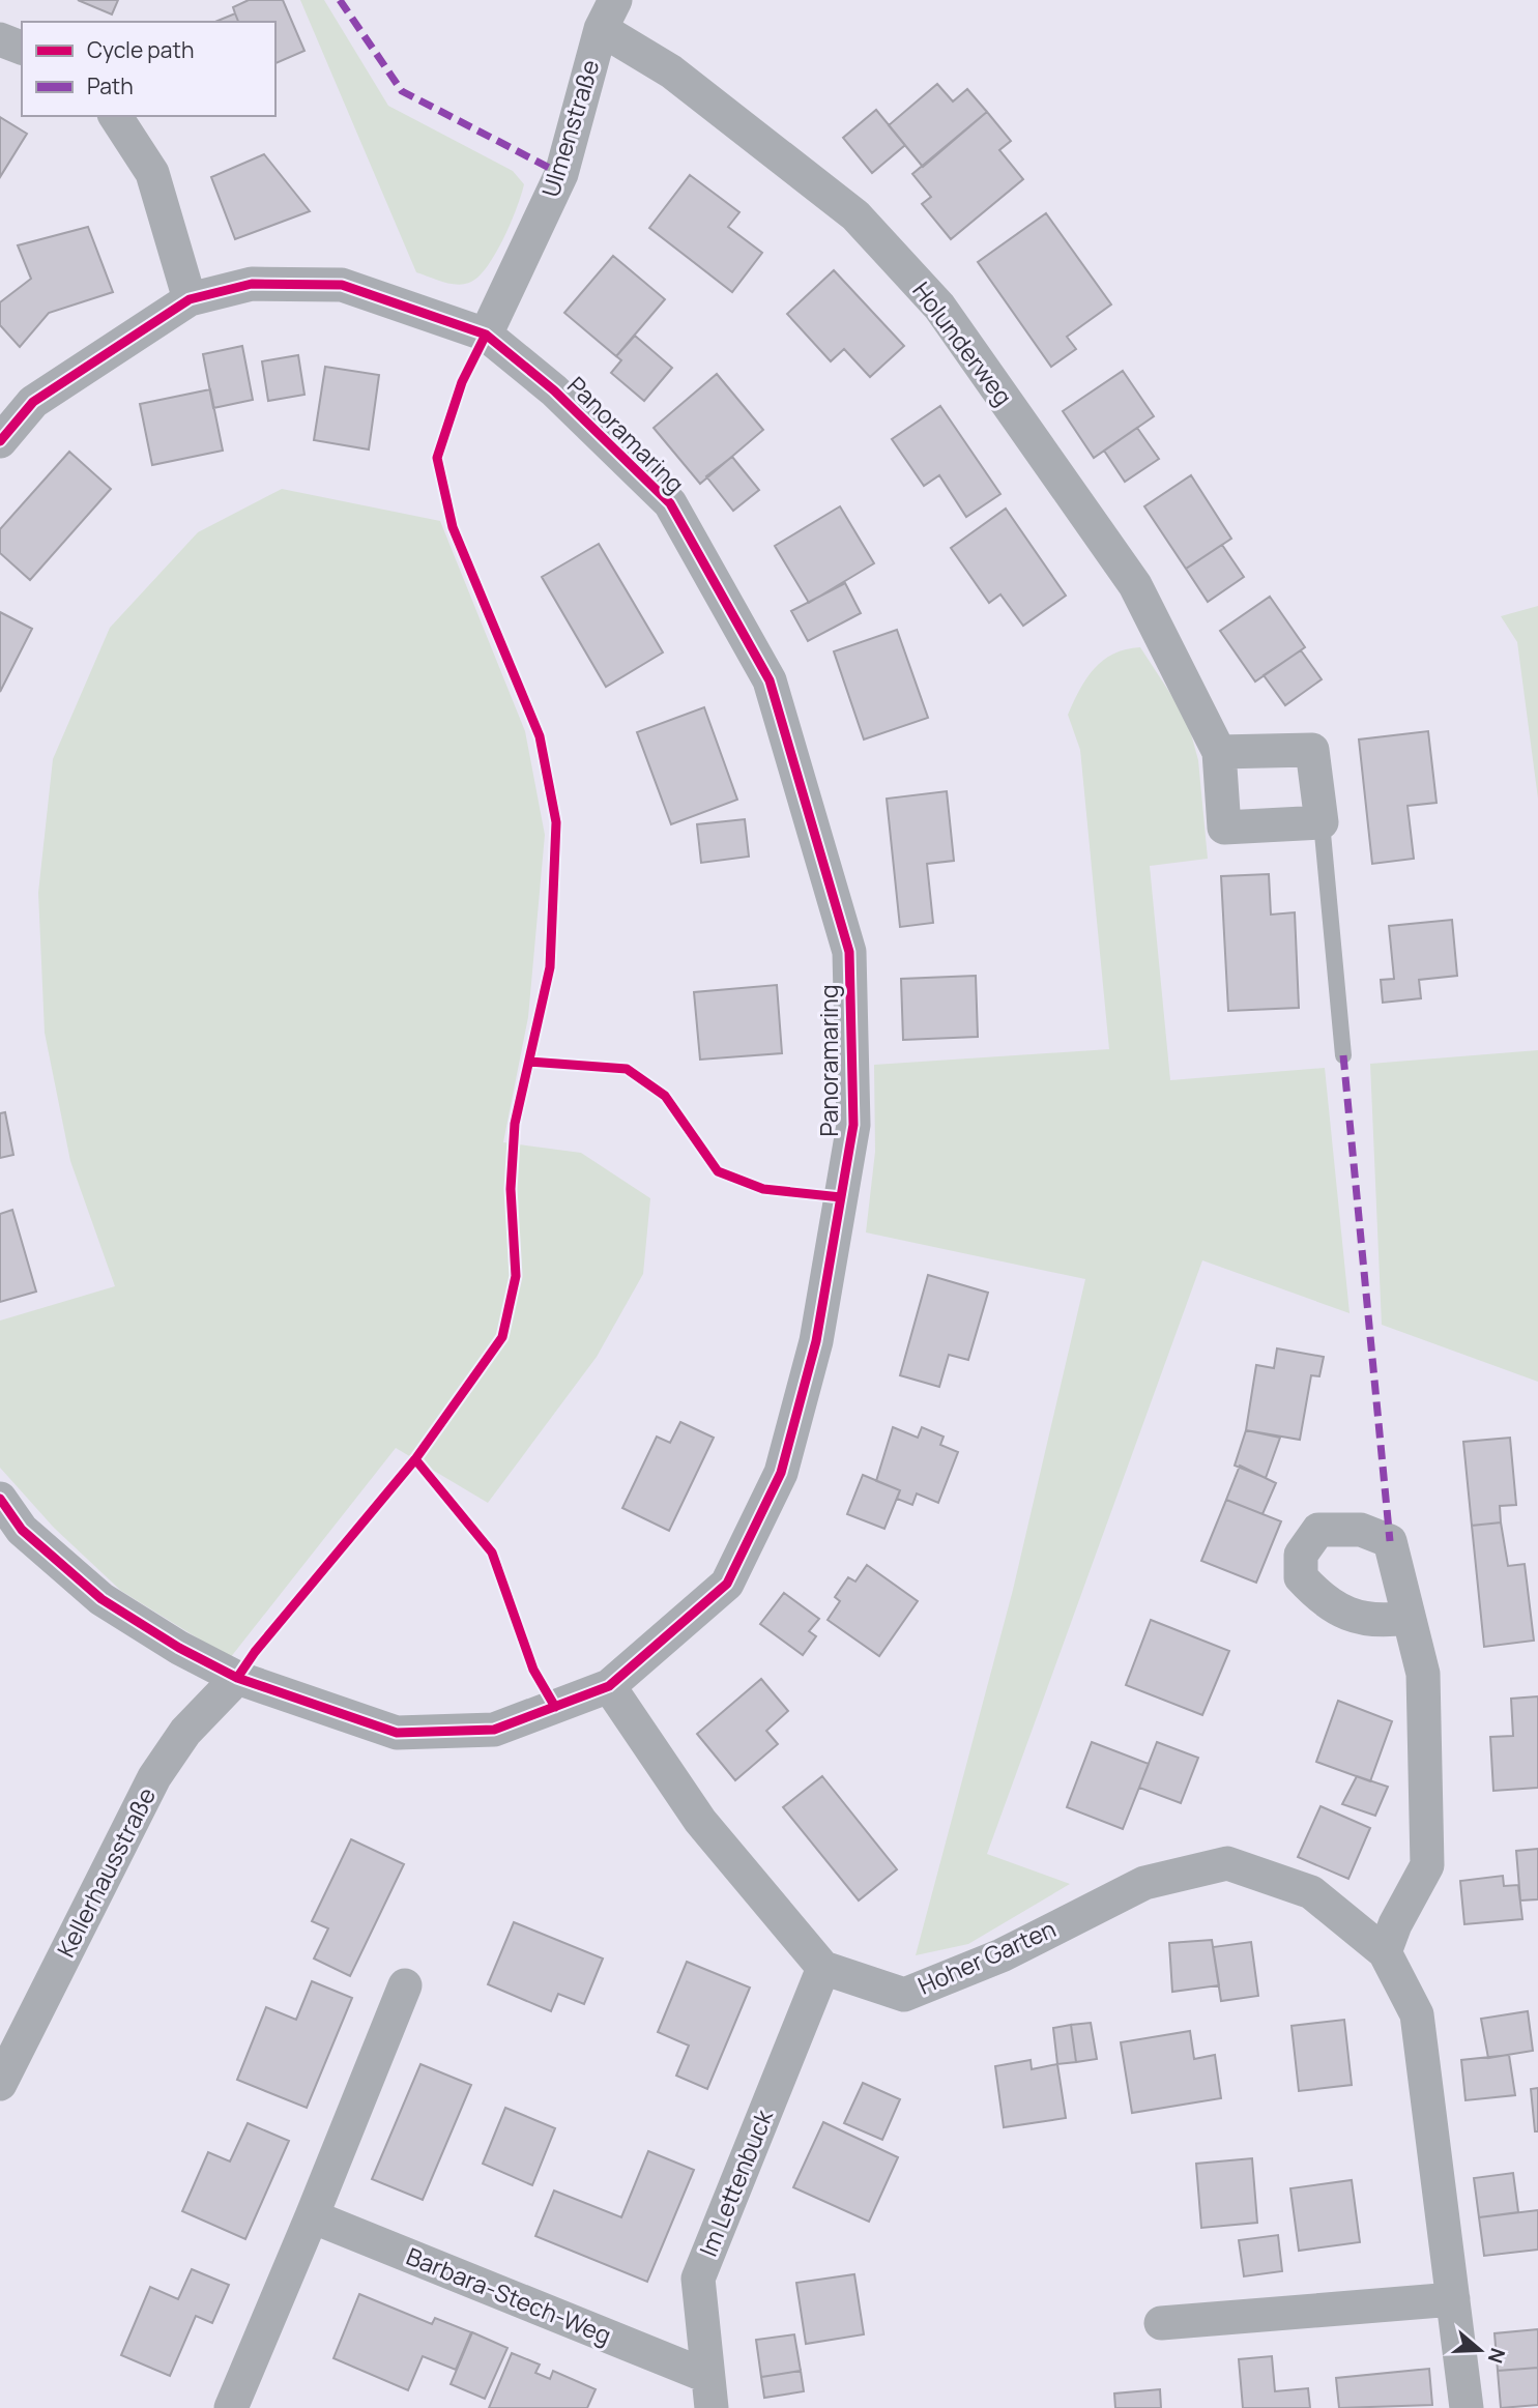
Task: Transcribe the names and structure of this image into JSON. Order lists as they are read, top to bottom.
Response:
{
  "streets": {
    "street": [
      "Ulmenstraße",
      "Holunderweg",
      "Panoramaring",
      "Kellerhausstraße",
      "Hoher Garten",
      "Im Lettenbuck",
      "Barbara-Stech-Weg"
    ]
  },
  "crossings": [
    ["Ulmenstraße", "Holunderweg"],
    ["Ulmenstraße", "Panoramaring"],
    ["Panoramaring", "Kellerhausstraße"],
    ["Hoher Garten", "Im Lettenbuck"],
    ["Im Lettenbuck", "Barbara-Stech-Weg"]
  ],
  "legend": ["Cycle path", "Path"],
  "north": "right"
}
